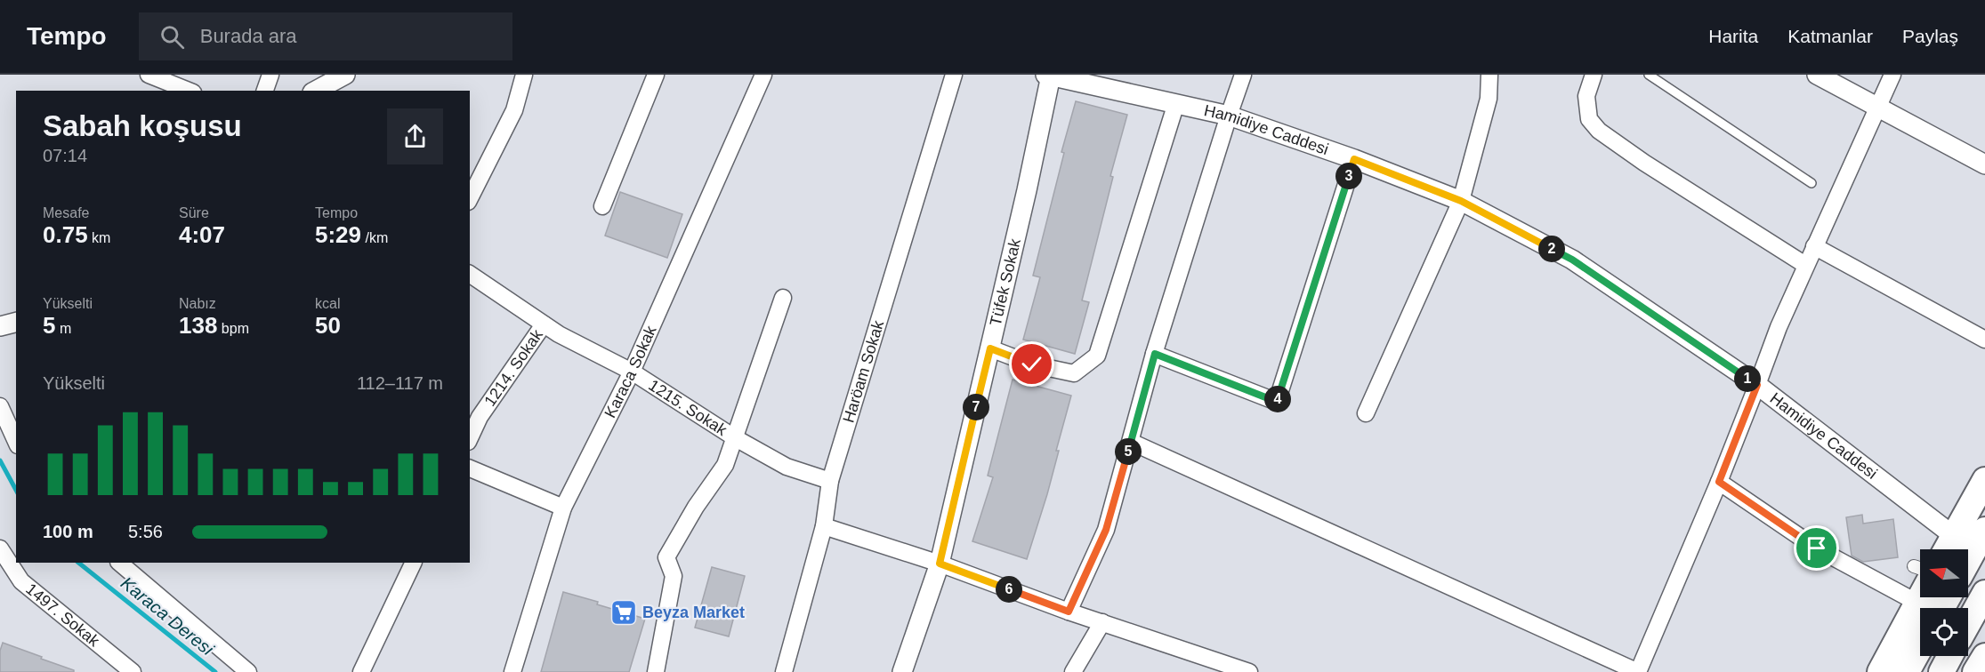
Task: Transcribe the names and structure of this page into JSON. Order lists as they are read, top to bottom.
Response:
{
  "streets": {
    "street": [
      "Hamidiye Caddesi",
      "Tüfek Sokak",
      "1214. Sokak",
      "Karaca Sokak",
      "Haröam Sokak",
      "1215. Sokak",
      "1497. Sokak"
    ]
  },
  "crossings": [
    ["Hamidiye Caddesi", "Tüfek Sokak"],
    ["1214. Sokak", "1215. Sokak"],
    ["Karaca Sokak", "1215. Sokak"],
    ["Haröam Sokak", "1215. Sokak"]
  ],
  "water": ["Karaca Deresi"],
  "places": {
    "supermarket": ["Beyza Market"]
  },
  "north": "left",
  "page": {
    "header": "Tempo",
    "search": "Burada ara",
    "nav": ["Harita", "Katmanlar", "Paylaş"],
    "heading": ["Sabah koşusu", "07:14"],
    "pins": [
      "3",
      "2",
      "1",
      "4",
      "7",
      "5",
      "6"
    ],
    "stats": [
      ["Mesafe", "0.75 km"],
      ["Süre", "4:07"],
      ["Tempo", "5:29 /km"],
      ["Yükselti", "5 m"],
      ["Nabız", "138 bpm"],
      ["kcal", "50"]
    ],
    "chart": ["Yükselti", "112–117 m"],
    "list": [
      {
        "name": "100 m",
        "note": "5:56"
      }
    ]
  }
}
